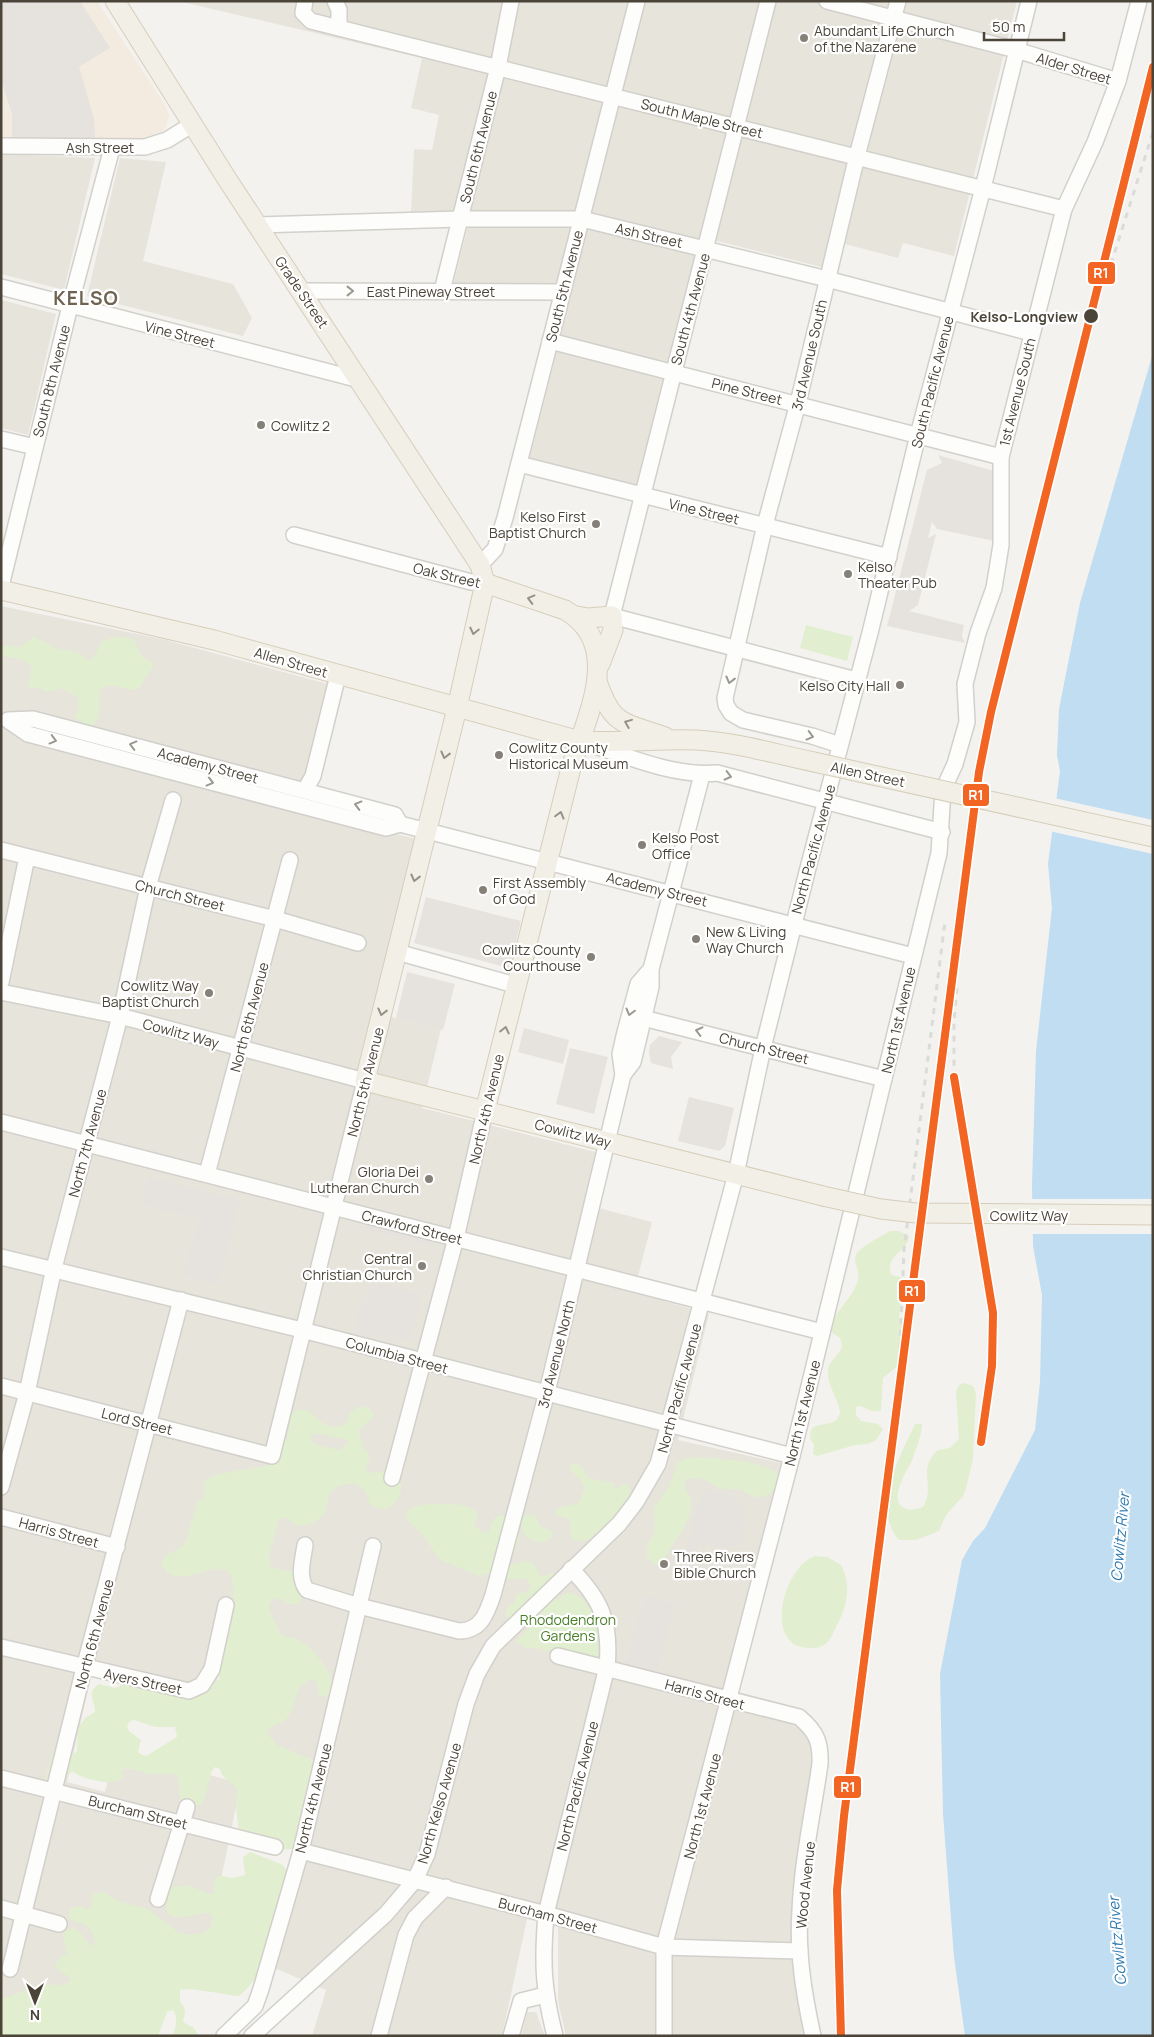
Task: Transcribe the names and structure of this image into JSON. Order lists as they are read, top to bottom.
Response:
{
  "streets": {
    "main road": [
      "South 5th Avenue",
      "Grade Street",
      "Oak Street",
      "Allen Street",
      "Cowlitz Way",
      "North 5th Avenue",
      "North 4th Avenue"
    ],
    "street": [
      "Alder Street",
      "South Maple Street",
      "Ash Street",
      "South 6th Avenue",
      "East Pineway Street",
      "South 4th Avenue",
      "Vine Street",
      "3rd Avenue South",
      "South 8th Avenue",
      "South Pacific Avenue",
      "Pine Street",
      "1st Avenue South",
      "Academy Street",
      "North Pacific Avenue",
      "Church Street",
      "North 6th Avenue",
      "North 1st Avenue",
      "North 7th Avenue",
      "Crawford Street",
      "3rd Avenue North",
      "Columbia Street",
      "Lord Street",
      "Harris Street",
      "Ayers Street",
      "North Kelso Avenue",
      "Burcham Street",
      "Wood Avenue"
    ]
  },
  "crossings": [
    ["Alder Street", "3rd Avenue South"],
    ["Alder Street", "South Pacific Avenue"],
    ["Alder Street", "1st Avenue South"],
    ["South Maple Street", "South 6th Avenue"],
    ["South Maple Street", "South 5th Avenue"],
    ["South Maple Street", "South 4th Avenue"],
    ["South Maple Street", "3rd Avenue South"],
    ["South Maple Street", "South Pacific Avenue"],
    ["South Maple Street", "1st Avenue South"],
    ["Ash Street", "South 6th Avenue"],
    ["Ash Street", "South 5th Avenue"],
    ["Ash Street", "Grade Street"],
    ["Ash Street", "South 4th Avenue"],
    ["Ash Street", "3rd Avenue South"],
    ["Ash Street", "South 8th Avenue"],
    ["Ash Street", "South Pacific Avenue"],
    ["Ash Street", "1st Avenue South"],
    ["South 6th Avenue", "East Pineway Street"],
    ["South 5th Avenue", "East Pineway Street"],
    ["South 5th Avenue", "Grade Street"],
    ["South 5th Avenue", "Vine Street"],
    ["South 5th Avenue", "Pine Street"],
    ["South 5th Avenue", "Oak Street"],
    ["South 5th Avenue", "Allen Street"],
    ["South 5th Avenue", "North 5th Avenue"],
    ["East Pineway Street", "Grade Street"],
    ["Grade Street", "Vine Street"],
    ["Grade Street", "Oak Street"],
    ["South 4th Avenue", "Vine Street"],
    ["South 4th Avenue", "Pine Street"],
    ["Vine Street", "3rd Avenue South"],
    ["Vine Street", "South 8th Avenue"],
    ["Vine Street", "South Pacific Avenue"],
    ["3rd Avenue South", "South Pacific Avenue"],
    ["3rd Avenue South", "Pine Street"],
    ["South Pacific Avenue", "Pine Street"],
    ["South Pacific Avenue", "North Pacific Avenue"],
    ["Pine Street", "1st Avenue South"],
    ["1st Avenue South", "North 1st Avenue"],
    ["Allen Street", "North Pacific Avenue"],
    ["Allen Street", "North 1st Avenue"],
    ["Allen Street", "North 5th Avenue"],
    ["Allen Street", "North 4th Avenue"],
    ["Allen Street", "3rd Avenue North"],
    ["Academy Street", "North Pacific Avenue"],
    ["Academy Street", "North 1st Avenue"],
    ["Academy Street", "North 5th Avenue"],
    ["Academy Street", "North 4th Avenue"],
    ["Academy Street", "3rd Avenue North"],
    ["North Pacific Avenue", "Church Street"],
    ["North Pacific Avenue", "Cowlitz Way"],
    ["North Pacific Avenue", "Crawford Street"],
    ["North Pacific Avenue", "Columbia Street"],
    ["North Pacific Avenue", "Harris Street"],
    ["North Pacific Avenue", "North Kelso Avenue"],
    ["North Pacific Avenue", "Burcham Street"],
    ["Church Street", "North 6th Avenue"],
    ["Church Street", "North 1st Avenue"],
    ["Church Street", "North 7th Avenue"],
    ["Church Street", "3rd Avenue North"],
    ["North 6th Avenue", "Cowlitz Way"],
    ["North 6th Avenue", "Crawford Street"],
    ["North 6th Avenue", "Columbia Street"],
    ["North 6th Avenue", "Lord Street"],
    ["North 6th Avenue", "Harris Street"],
    ["North 6th Avenue", "Ayers Street"],
    ["North 6th Avenue", "Burcham Street"],
    ["North 1st Avenue", "Crawford Street"],
    ["North 1st Avenue", "Columbia Street"],
    ["North 1st Avenue", "Harris Street"],
    ["North 1st Avenue", "Burcham Street"],
    ["Cowlitz Way", "North 5th Avenue"],
    ["Cowlitz Way", "North 4th Avenue"],
    ["Cowlitz Way", "North 7th Avenue"],
    ["Cowlitz Way", "3rd Avenue North"],
    ["North 5th Avenue", "Crawford Street"],
    ["North 5th Avenue", "Columbia Street"],
    ["North 5th Avenue", "Lord Street"],
    ["North 4th Avenue", "Crawford Street"],
    ["North 4th Avenue", "3rd Avenue North"],
    ["North 4th Avenue", "Columbia Street"],
    ["North 4th Avenue", "Burcham Street"],
    ["North 7th Avenue", "Crawford Street"],
    ["North 7th Avenue", "Columbia Street"],
    ["North 7th Avenue", "Lord Street"],
    ["Crawford Street", "3rd Avenue North"],
    ["3rd Avenue North", "Columbia Street"],
    ["Harris Street", "Wood Avenue"],
    ["North Kelso Avenue", "Burcham Street"],
    ["Burcham Street", "Wood Avenue"]
  ],
  "one_way": ["East Pineway Street", "North 5th Avenue"],
  "districts": ["KELSO"],
  "water": ["Cowlitz River"],
  "parks": ["Rhododendron Gardens"],
  "places": [
    "Abundant Life Church of the Nazarene",
    "Kelso-Longview",
    "Cowlitz 2",
    "Kelso First Baptist Church",
    "Kelso Theater Pub",
    "Kelso City Hall",
    "Cowlitz County Historical Museum",
    "Kelso Post Office",
    "First Assembly of God",
    "New & Living Way Church",
    "Cowlitz County Courthouse",
    "Cowlitz Way Baptist Church",
    "Gloria Dei Lutheran Church",
    "Central Christian Church",
    "Three Rivers Bible Church"
  ],
  "lines": ["transit line R1"],
  "scale_bar": "50 m",
  "north": "bottom"
}
